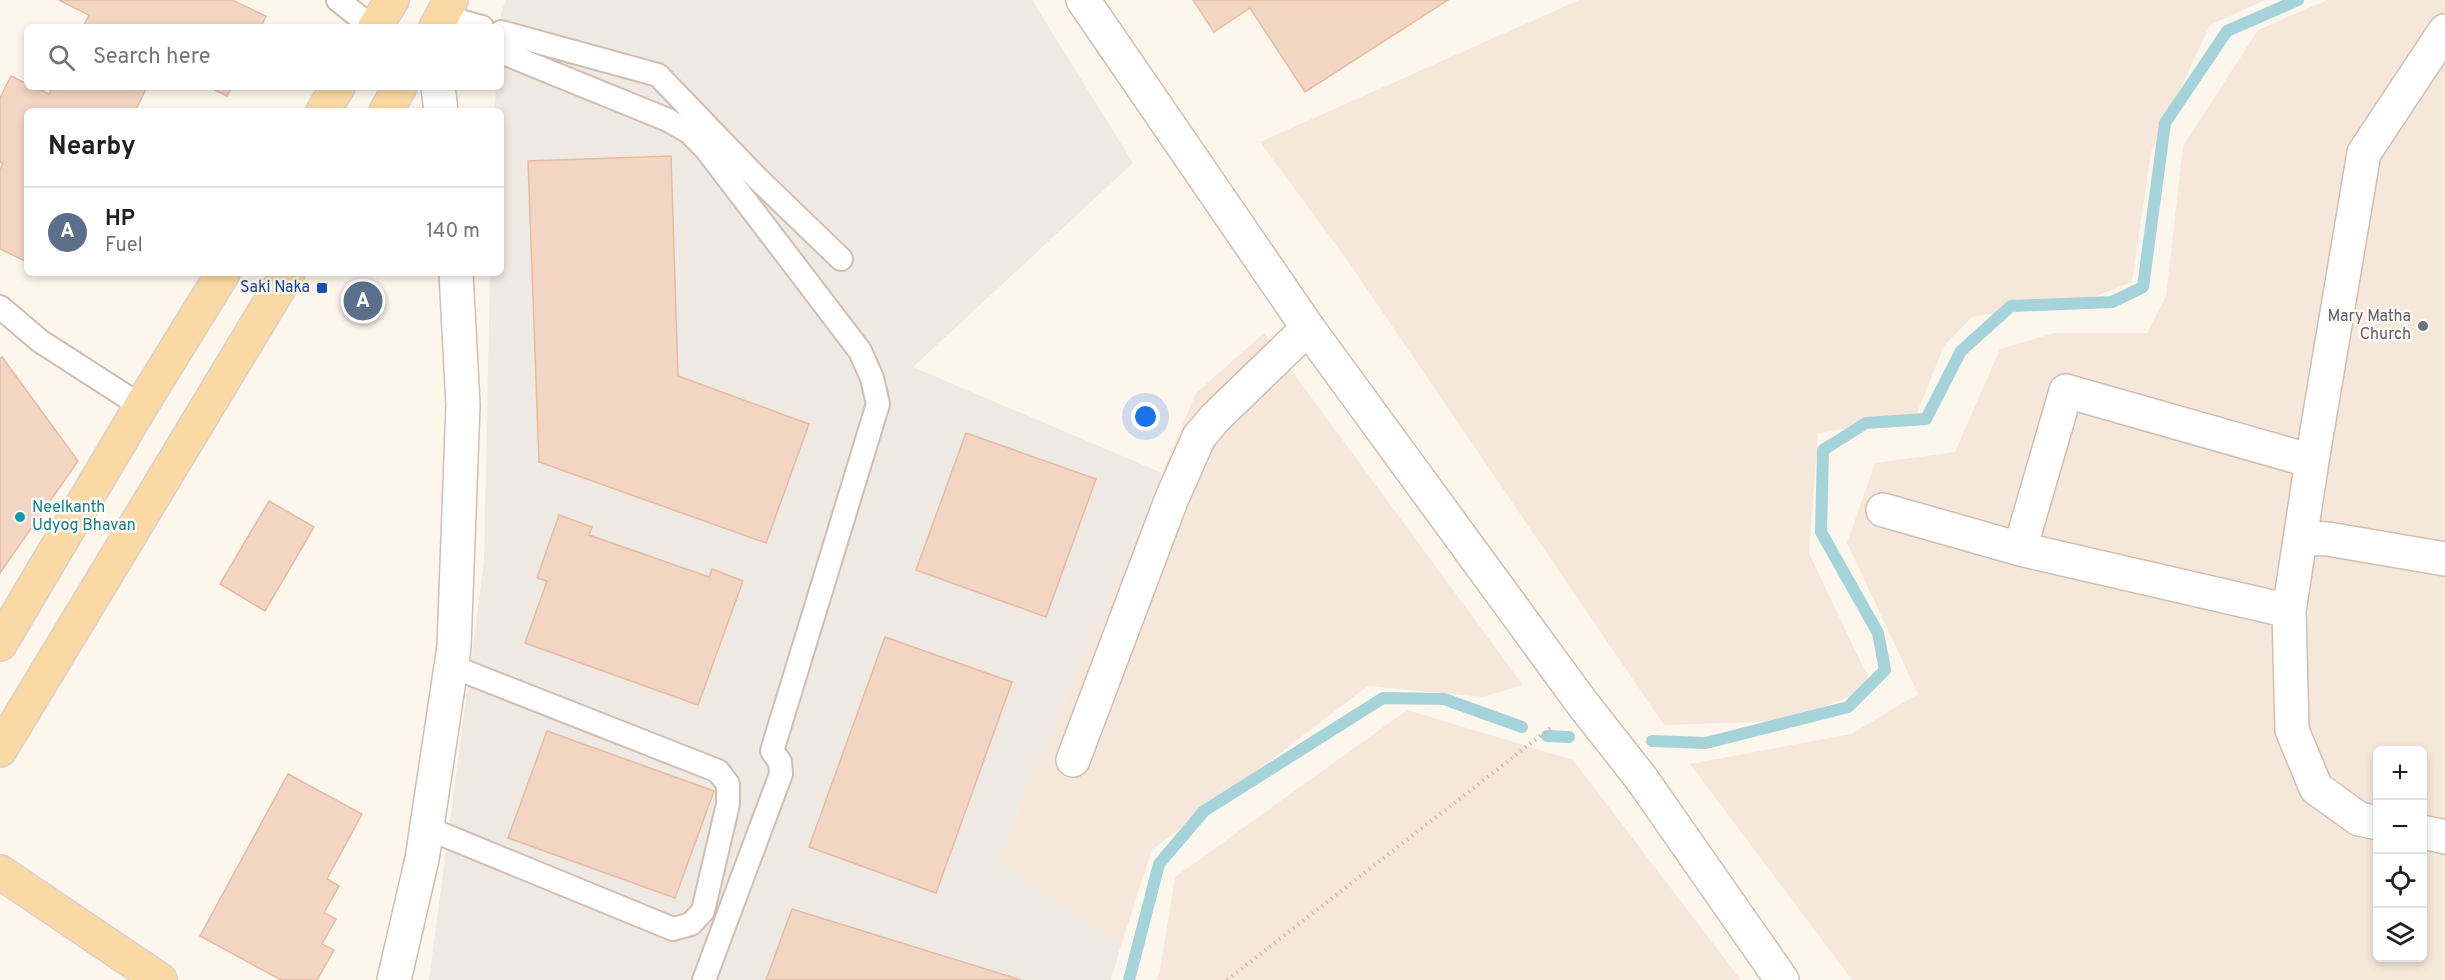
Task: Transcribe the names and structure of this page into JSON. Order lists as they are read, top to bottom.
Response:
{
  "places": {
    "transit": ["Saki Naka"],
    "other": ["Mary Matha Church", "Neelkanth Udyog Bhavan"]
  },
  "page": {
    "search": "Search here",
    "heading": "Nearby",
    "list": [
      {
        "mark": "A",
        "name": "HP",
        "note": "Fuel",
        "value": "140 m"
      }
    ],
    "pins": "A",
    "map_buttons": ["+", "−"]
  }
}
